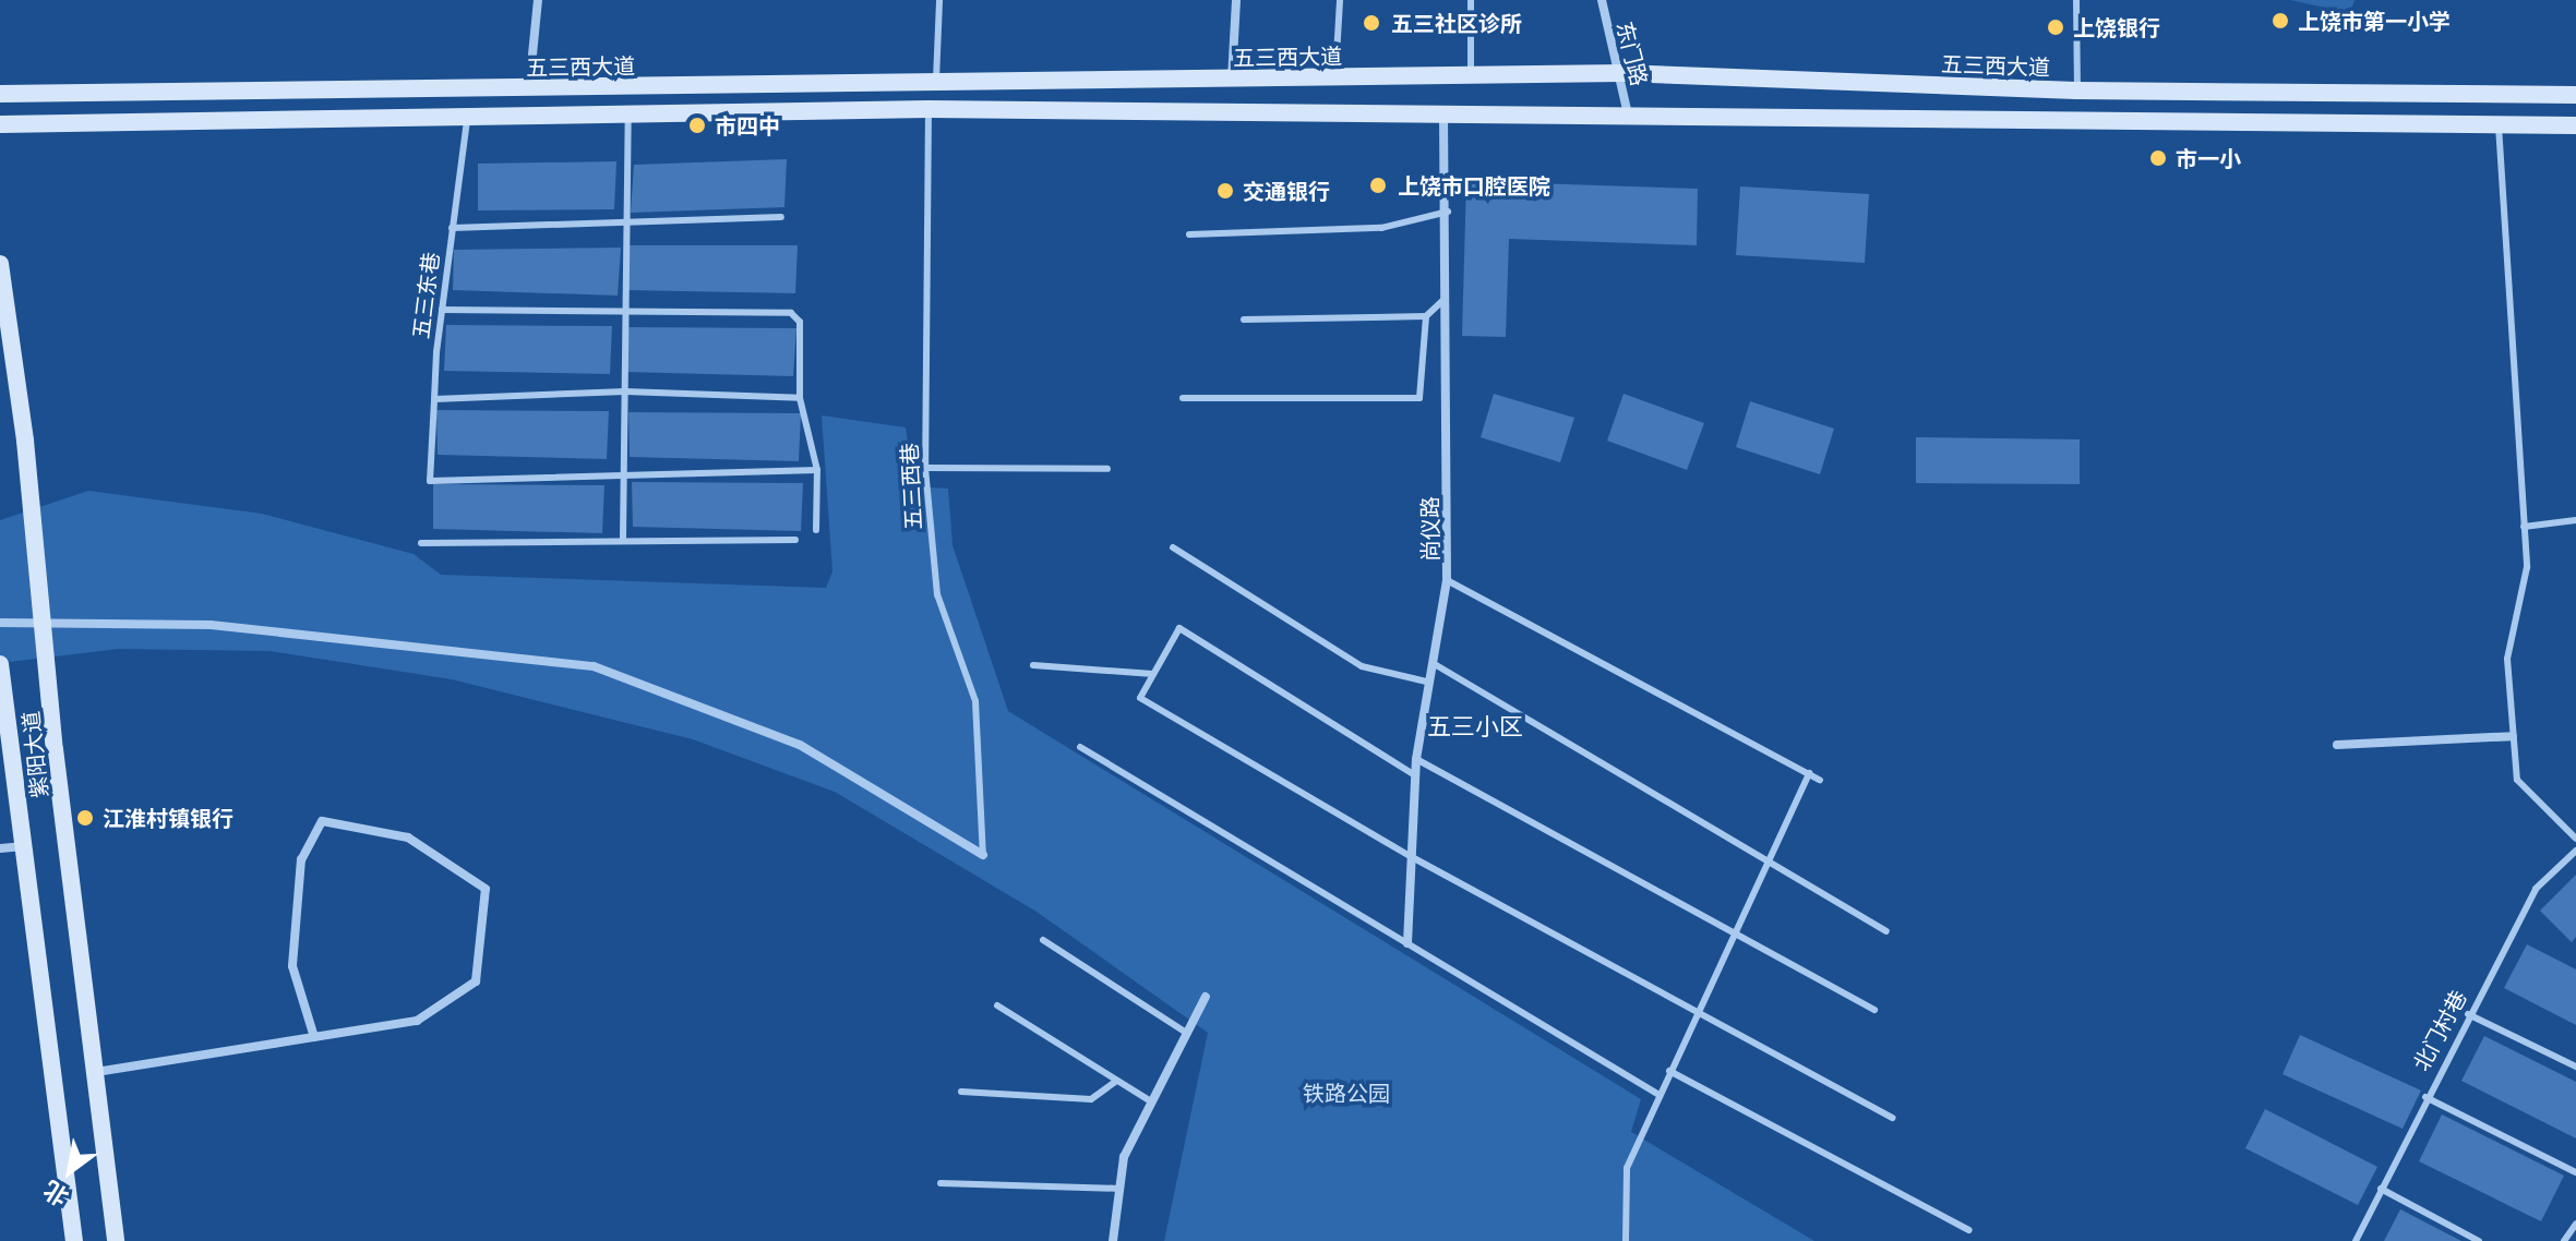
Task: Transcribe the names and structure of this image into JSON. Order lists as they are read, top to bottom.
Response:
{
  "streets": {
    "main road": ["五三西大道", "紫阳大道"],
    "street": ["东门路", "尚仪路"],
    "lane": ["五三东巷", "五三西巷", "北门村巷"]
  },
  "crossings": [
    ["东门路", "五三西大道"]
  ],
  "districts": ["五三小区"],
  "parks": ["铁路公园"],
  "places": [
    "上饶市第一小学",
    "五三社区诊所",
    "上饶银行",
    "市四中",
    "市一小",
    "上饶市口腔医院",
    "交通银行",
    "江淮村镇银行"
  ],
  "north": "bottom left"
}
